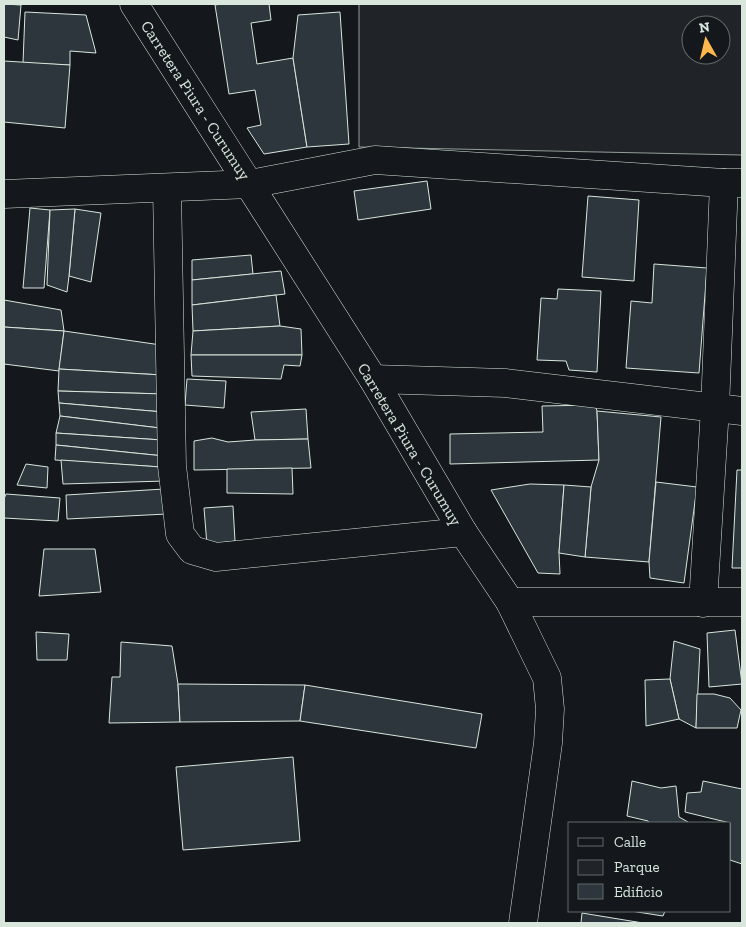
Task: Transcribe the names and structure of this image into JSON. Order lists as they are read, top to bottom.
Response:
{
  "streets": {
    "street": ["Carretera Piura - Curumuy"]
  },
  "legend": ["Calle", "Parque", "Edificio"],
  "north": "top"
}
